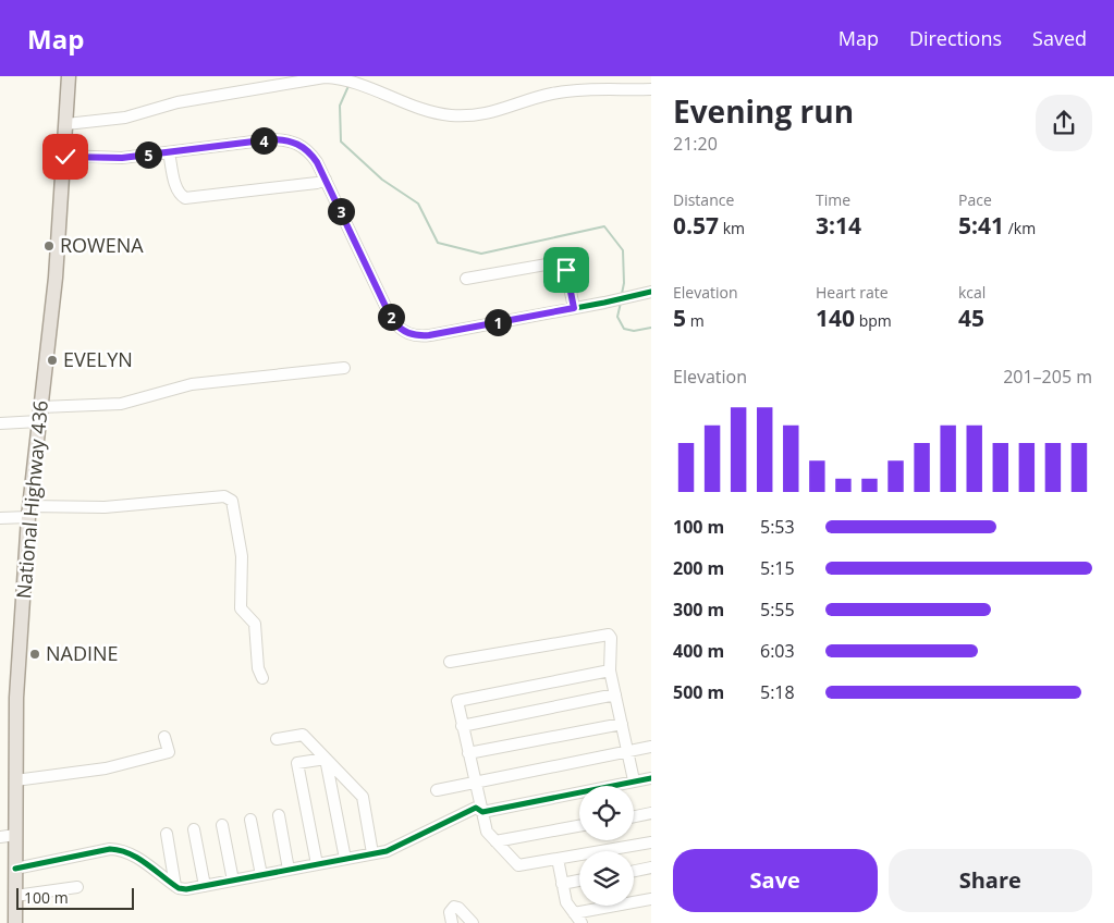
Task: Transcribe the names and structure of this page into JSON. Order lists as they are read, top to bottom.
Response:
{
  "streets": {
    "main road": ["National Highway 436"]
  },
  "places": ["ROWENA", "EVELYN", "NADINE"],
  "scale_bar": "100 m",
  "page": {
    "header": "Map",
    "nav": ["Map", "Directions", "Saved"],
    "heading": ["Evening run", "21:20"],
    "pins": [
      "4",
      "5",
      "3",
      "2",
      "1"
    ],
    "stats": [
      ["Distance", "0.57 km"],
      ["Time", "3:14"],
      ["Pace", "5:41 /km"],
      ["Elevation", "5 m"],
      ["Heart rate", "140 bpm"],
      ["kcal", "45"]
    ],
    "chart": ["Elevation", "201–205 m"],
    "list": [
      {
        "name": "100 m",
        "note": "5:53"
      },
      {
        "name": "200 m",
        "note": "5:15"
      },
      {
        "name": "300 m",
        "note": "5:55"
      },
      {
        "name": "400 m",
        "note": "6:03"
      },
      {
        "name": "500 m",
        "note": "5:18"
      }
    ],
    "buttons": ["Save", "Share"],
    "scale": "100 m"
  }
}
